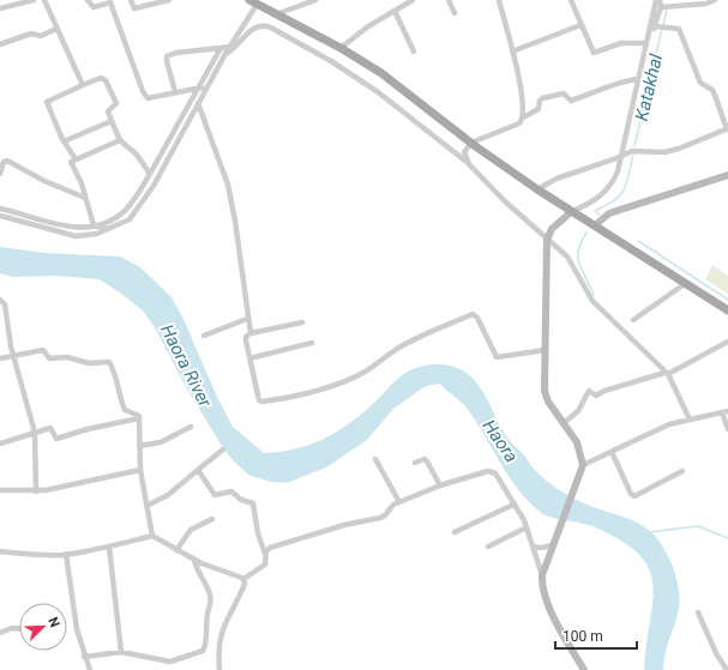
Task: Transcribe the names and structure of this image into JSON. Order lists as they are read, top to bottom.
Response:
{
  "water": ["Katakhal", "Haora River", "Haora"],
  "scale_bar": "100 m",
  "north": "top right"
}
